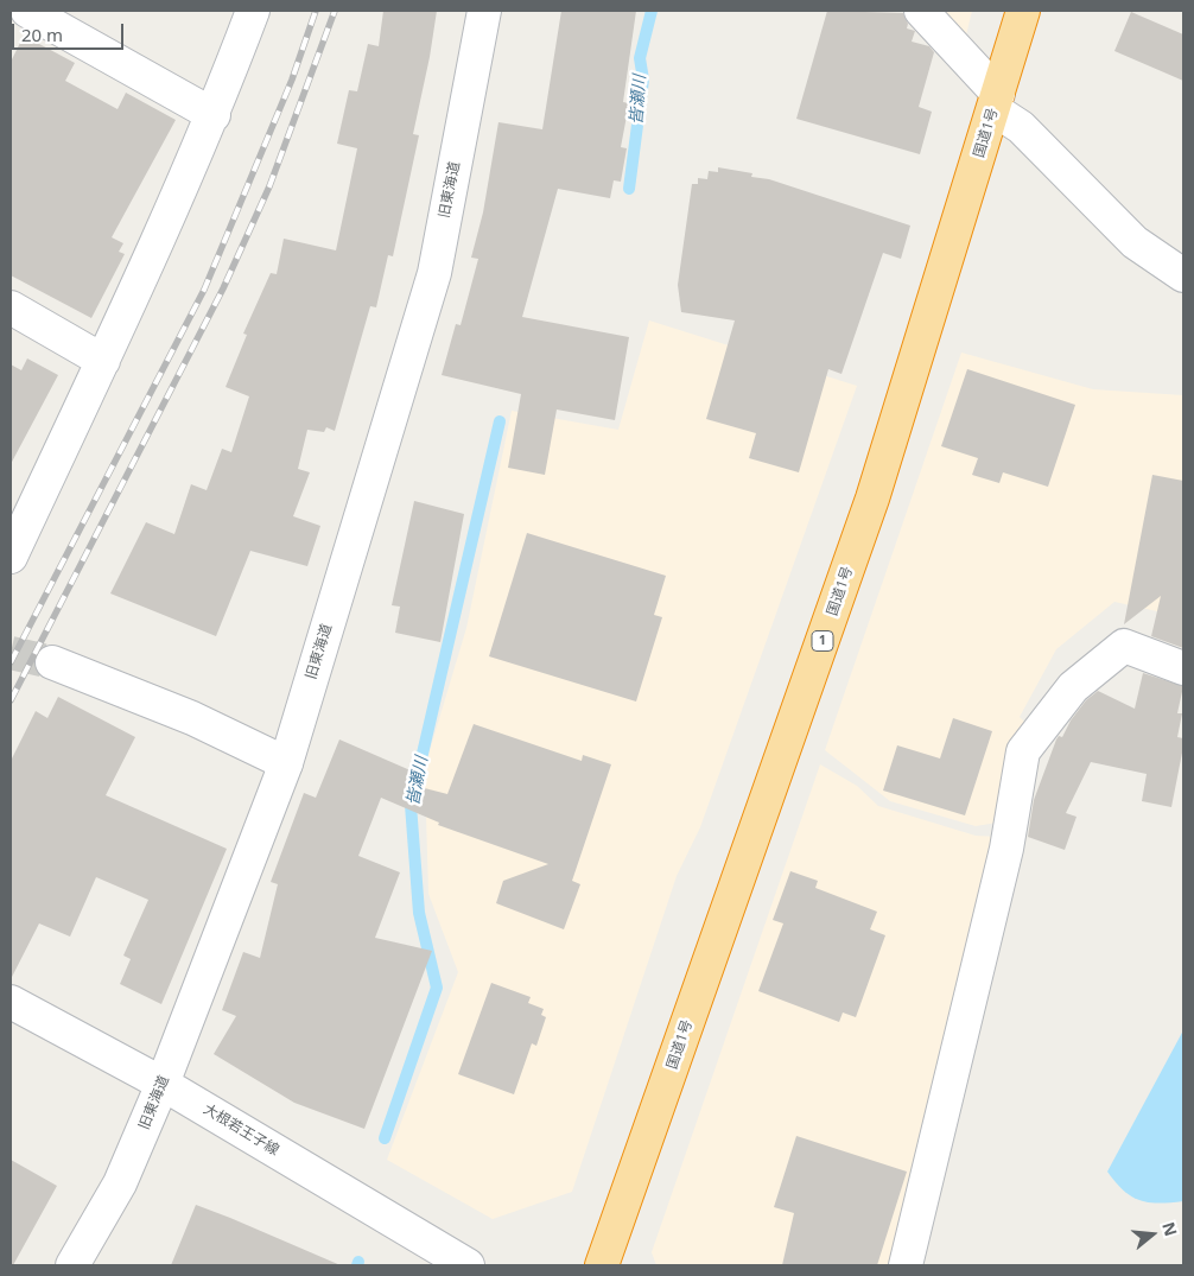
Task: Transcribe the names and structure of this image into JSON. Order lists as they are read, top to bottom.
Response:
{
  "streets": {
    "highway": ["国道1号", "1"],
    "street": ["旧東海道", "大根若王子線"]
  },
  "crossings": [
    ["旧東海道", "大根若王子線"]
  ],
  "water": ["皆瀬川"],
  "scale_bar": "20 m",
  "north": "right"
}
